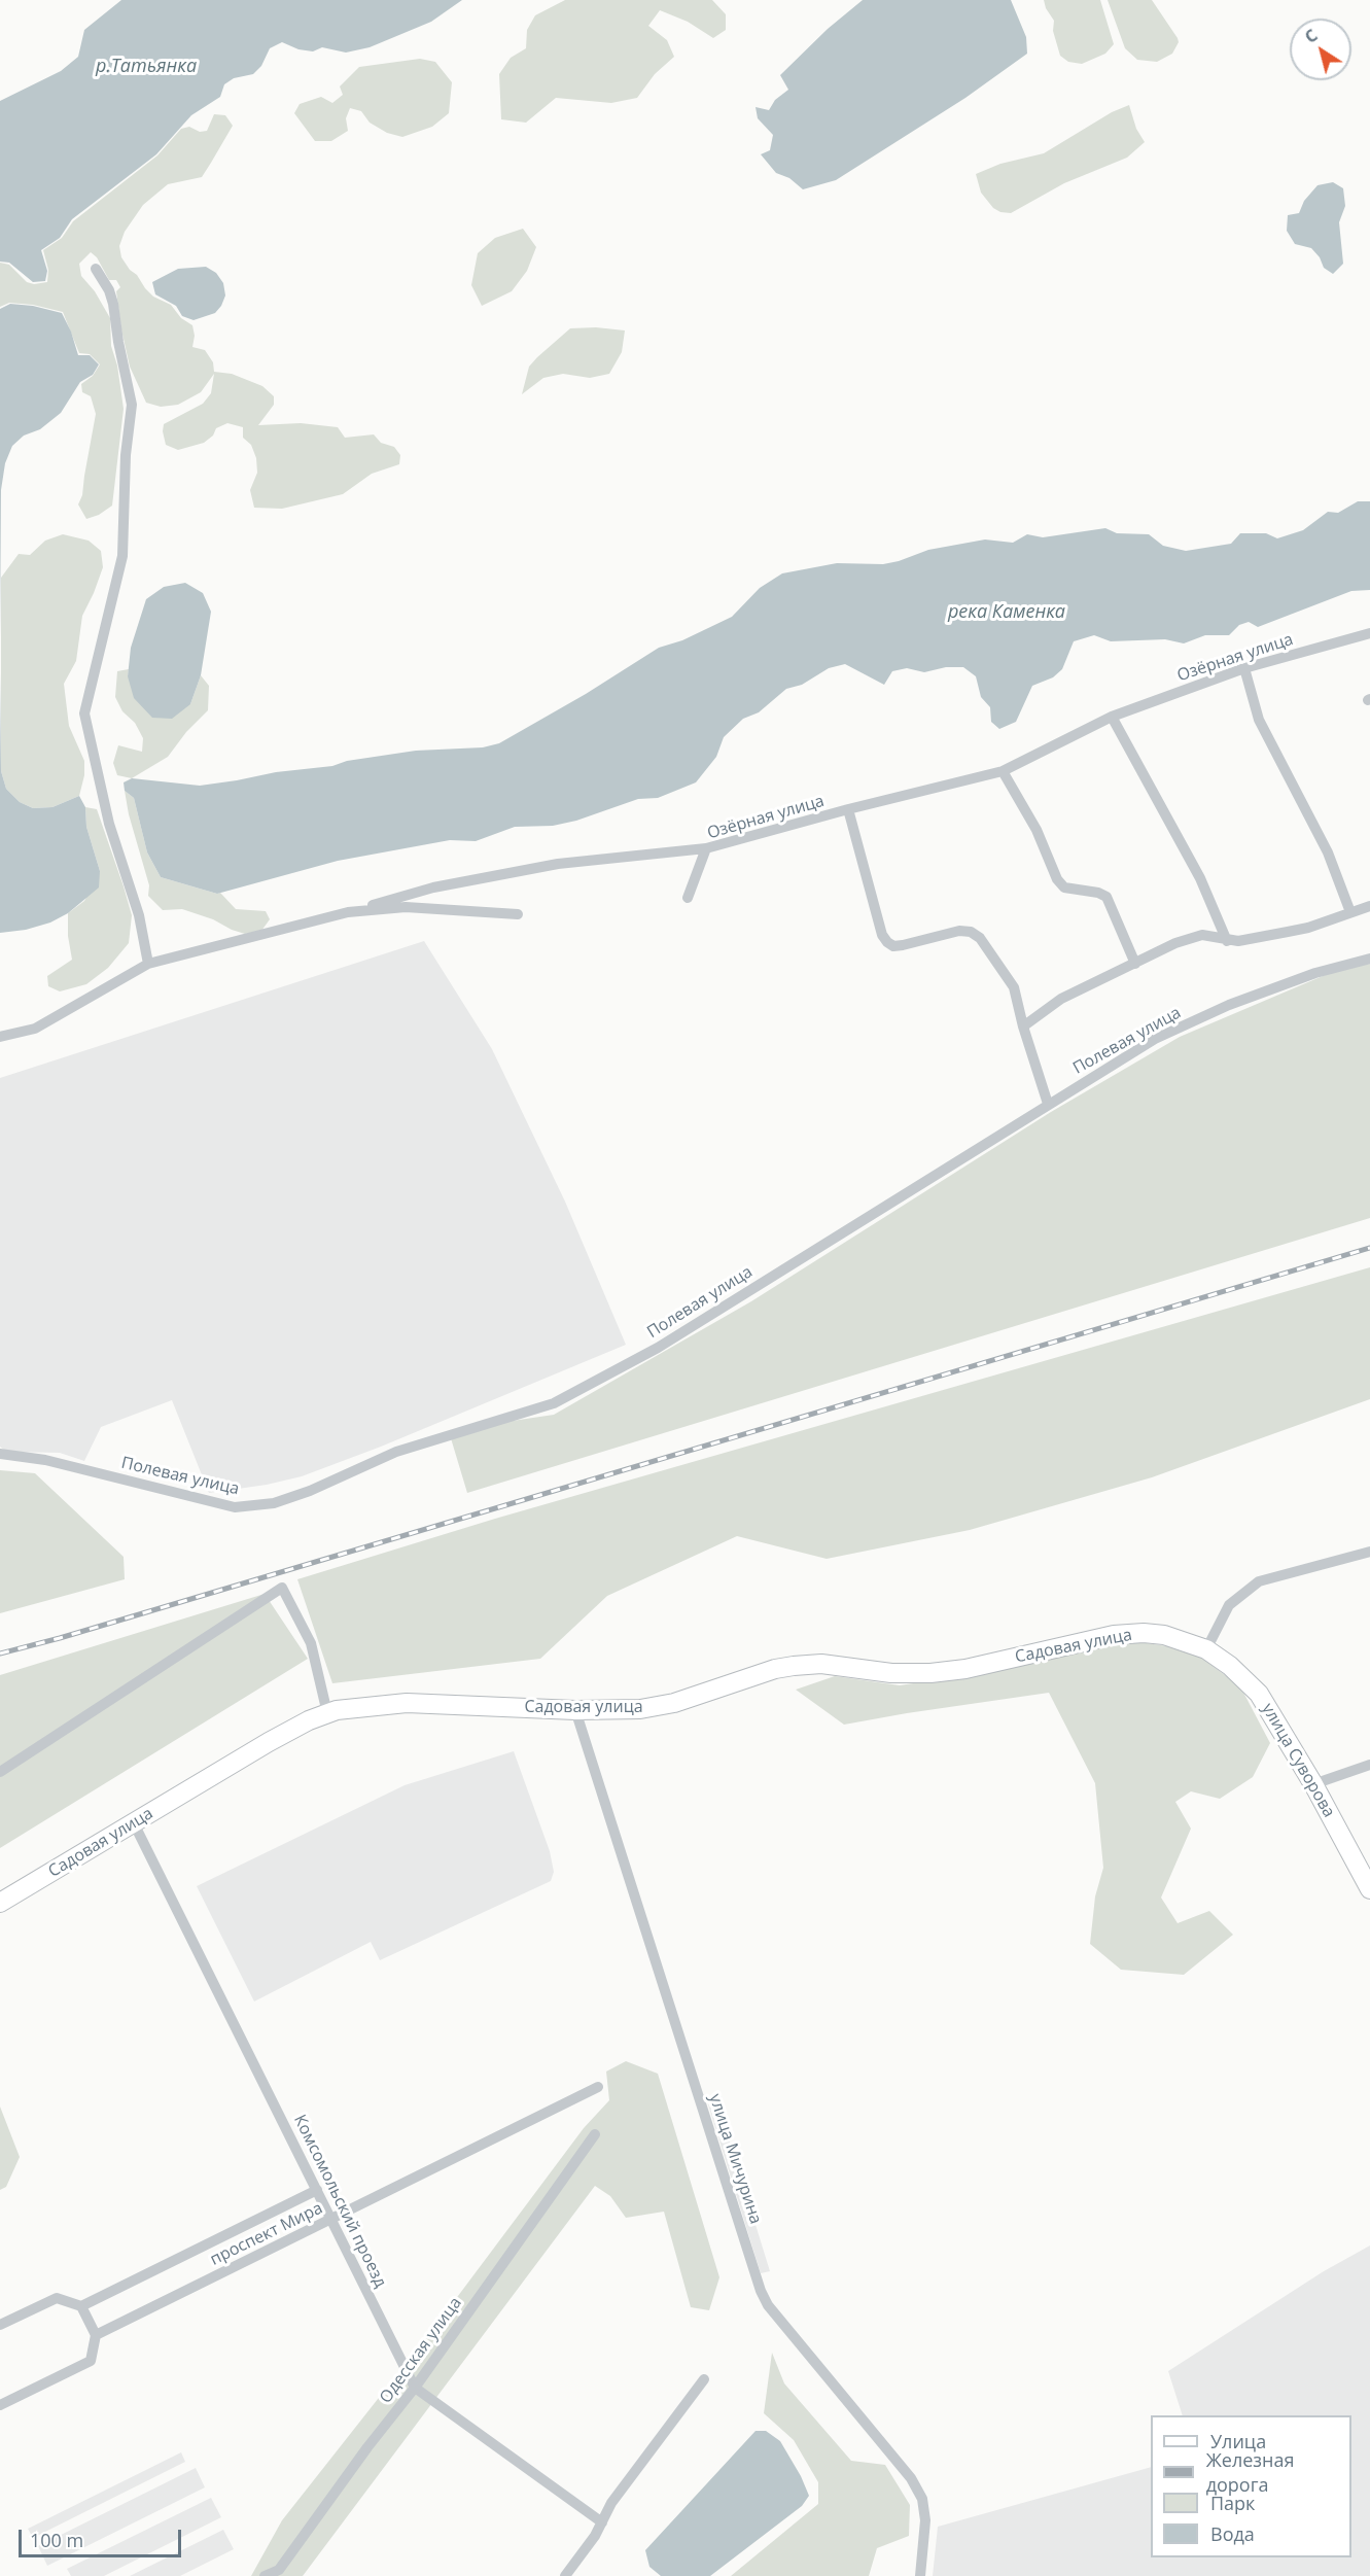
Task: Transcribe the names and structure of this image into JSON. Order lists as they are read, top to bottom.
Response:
{
  "streets": {
    "main road": ["Садовая улица", "улица Суворова"],
    "street": [
      "Озёрная улица",
      "Полевая улица",
      "улица Мичурина",
      "Комсомольский проезд",
      "проспект Мира",
      "Одесская улица"
    ]
  },
  "crossings": [
    ["Садовая улица", "улица Суворова"],
    ["Садовая улица", "улица Мичурина"],
    ["Садовая улица", "Комсомольский проезд"],
    ["Комсомольский проезд", "проспект Мира"],
    ["Комсомольский проезд", "Одесская улица"]
  ],
  "water": ["р.Татьянка", "река Каменка"],
  "legend": [
    "Улица",
    "Железная дорога",
    "Парк",
    "Вода"
  ],
  "scale_bar": "100 m",
  "north": "top left"
}
